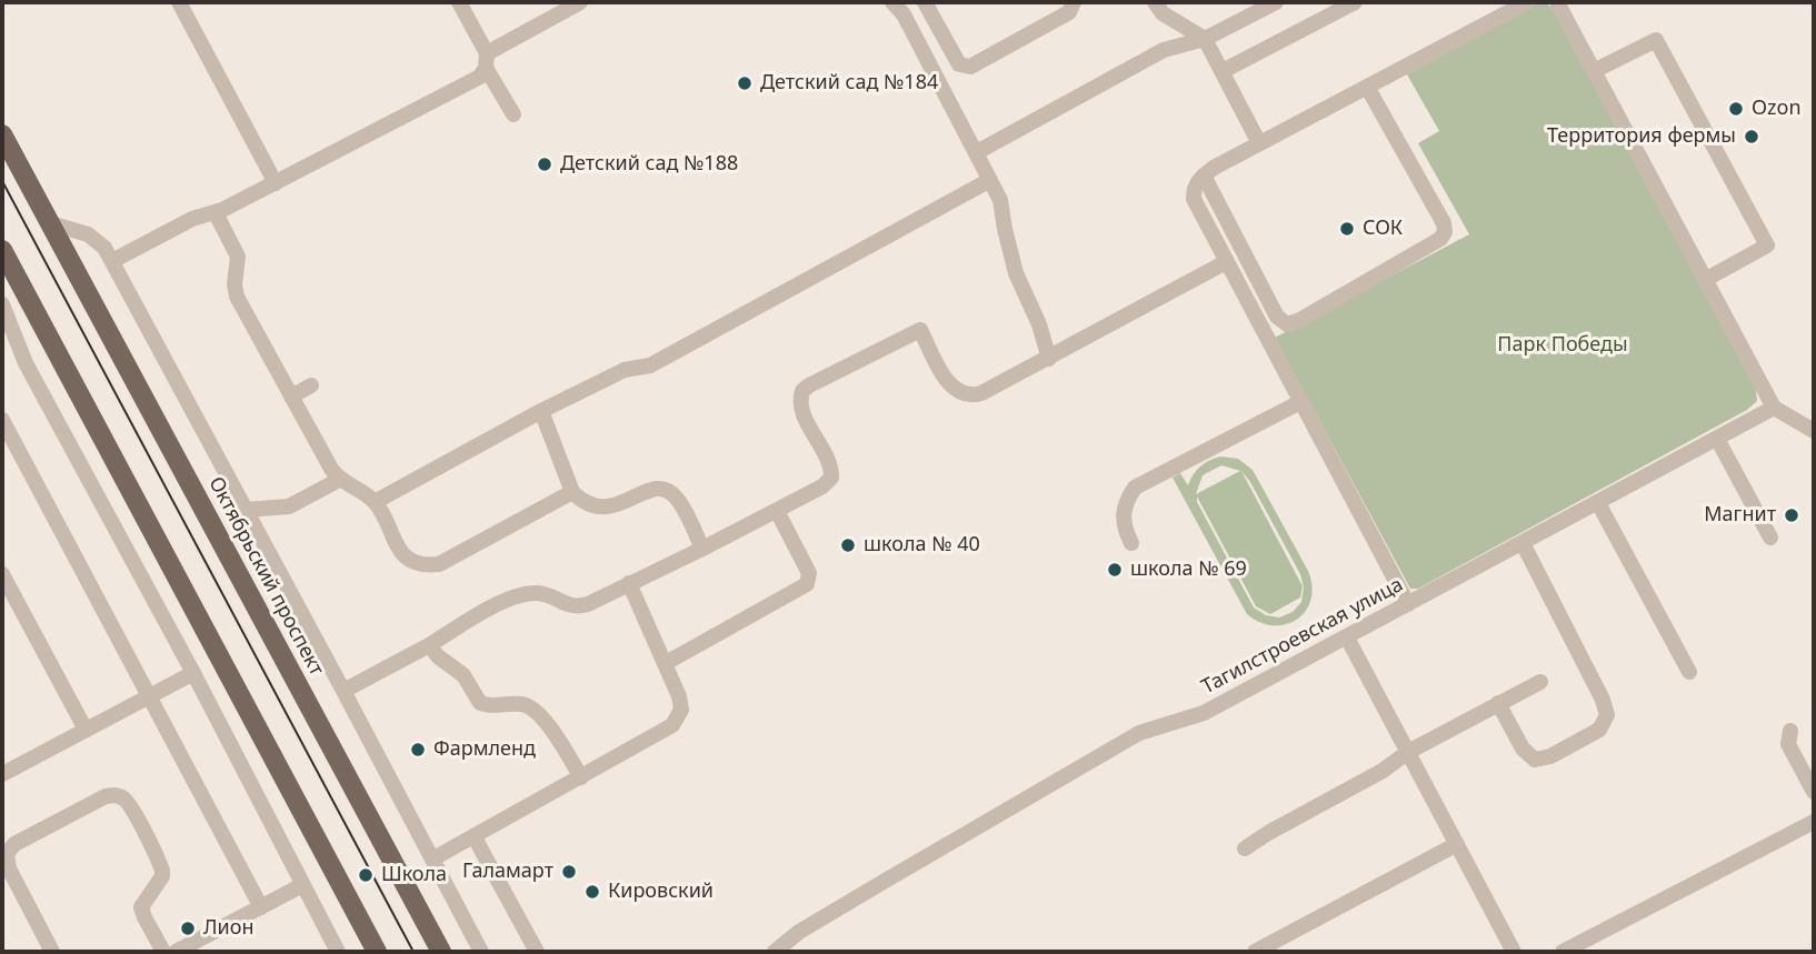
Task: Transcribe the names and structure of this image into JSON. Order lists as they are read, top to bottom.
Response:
{
  "streets": {
    "main road": ["Октябрьский проспект"],
    "street": ["Тагилстроевская улица"]
  },
  "parks": ["Парк Победы"],
  "places": [
    "Детский сад №184",
    "Ozon",
    "Территория фермы",
    "Детский сад №188",
    "СОК",
    "Магнит",
    "школа № 40",
    "школа № 69",
    "Фармленд",
    "Галамарт",
    "Школа",
    "Кировский",
    "Лион"
  ]
}
